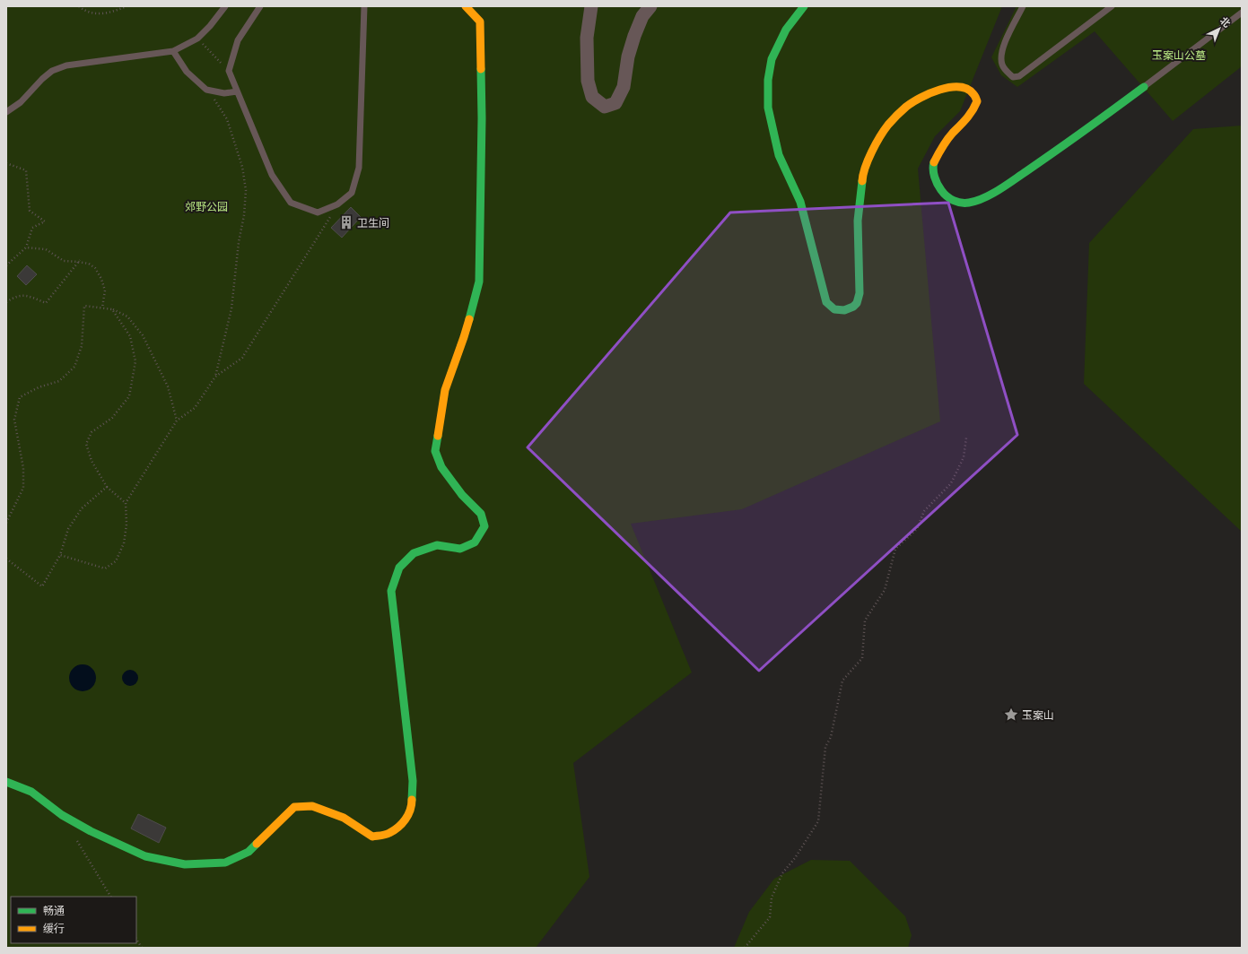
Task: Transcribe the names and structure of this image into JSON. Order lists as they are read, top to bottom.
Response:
{
  "parks": ["玉案山公墓", "郊野公园"],
  "places": {
    "building": ["卫生间"],
    "place": ["玉案山"]
  },
  "legend": ["畅通", "缓行"],
  "north": "top right"
}
